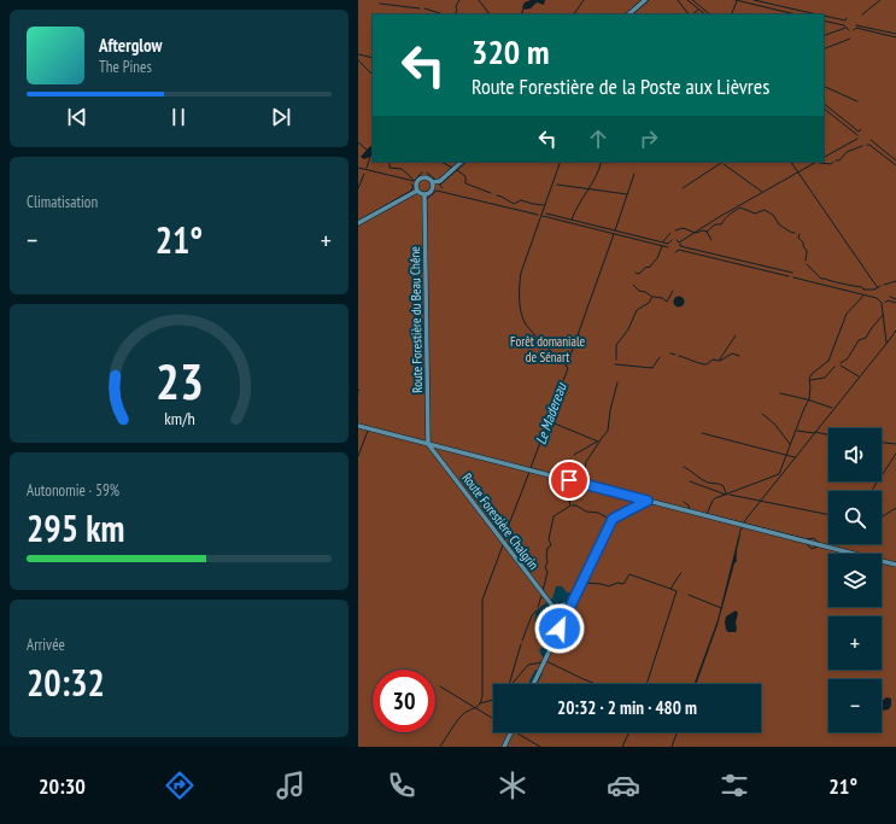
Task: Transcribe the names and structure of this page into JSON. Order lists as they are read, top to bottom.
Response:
{
  "streets": {
    "street": ["Route Forestière du Beau Chêne", "Route Forestière Chalgrin"]
  },
  "crossings": [
    ["Route Forestière du Beau Chêne", "Route Forestière Chalgrin"]
  ],
  "water": ["Le Madereau"],
  "parks": ["Forêt domaniale de Sénart"],
  "page": {
    "turn": ["320 m", "Route Forestière de la Poste aux Lièvres"],
    "song": ["Afterglow", "The Pines"],
    "tile": [
      "Climatisation",
      ["Autonomie · 59%", "295 km"],
      ["Arrivée", "20:32"]
    ],
    "heat": ["−", "21°", "+"],
    "map_buttons": ["+", "−"],
    "limit": "30",
    "trip": "20:32 · 2 min · 480 m",
    "tabs": ["20:30", "21°"],
    "gauge": ["23", "km/h"]
  }
}
